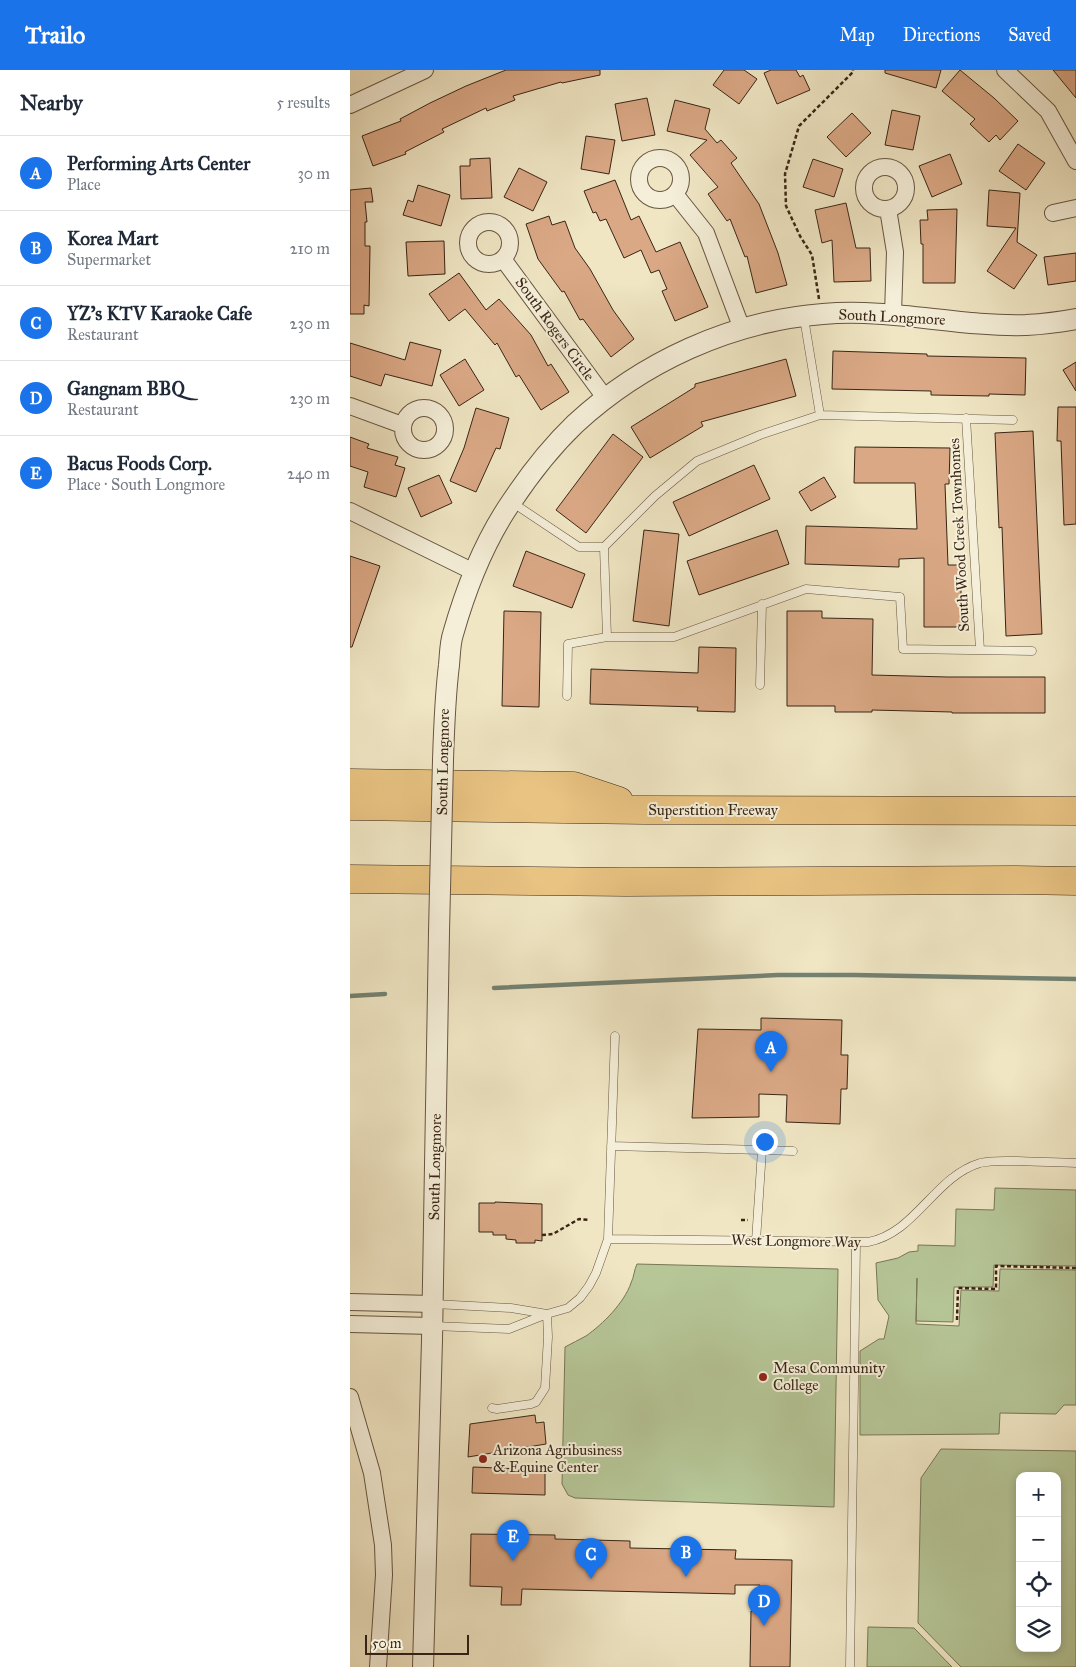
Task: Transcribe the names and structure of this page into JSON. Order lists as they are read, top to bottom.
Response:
{
  "streets": {
    "highway": ["Superstition Freeway"],
    "street": ["South Longmore", "South Rogers Circle"],
    "lane": ["South Wood Creek Townhomes", "West Longmore Way"]
  },
  "crossings": [
    ["South Longmore", "South Rogers Circle"]
  ],
  "places": ["Mesa Community College", "Arizona Agribusiness & Equine Center"],
  "scale_bar": "50 m",
  "page": {
    "header": "Trailo",
    "nav": ["Map", "Directions", "Saved"],
    "heading": ["Nearby", "5 results"],
    "list": [
      {
        "mark": "A",
        "name": "Performing Arts Center",
        "note": "Place",
        "value": "30 m"
      },
      {
        "mark": "B",
        "name": "Korea Mart",
        "note": "Supermarket",
        "value": "210 m"
      },
      {
        "mark": "C",
        "name": "YZ's KTV Karaoke Cafe",
        "note": "Restaurant",
        "value": "230 m"
      },
      {
        "mark": "D",
        "name": "Gangnam BBQ",
        "note": "Restaurant",
        "value": "230 m"
      },
      {
        "mark": "E",
        "name": "Bacus Foods Corp.",
        "note": "Place · South Longmore",
        "value": "240 m"
      }
    ],
    "pins": [
      "A",
      "E",
      "B",
      "C",
      "D"
    ],
    "map_buttons": ["+", "−"],
    "scale": "50 m"
  }
}
